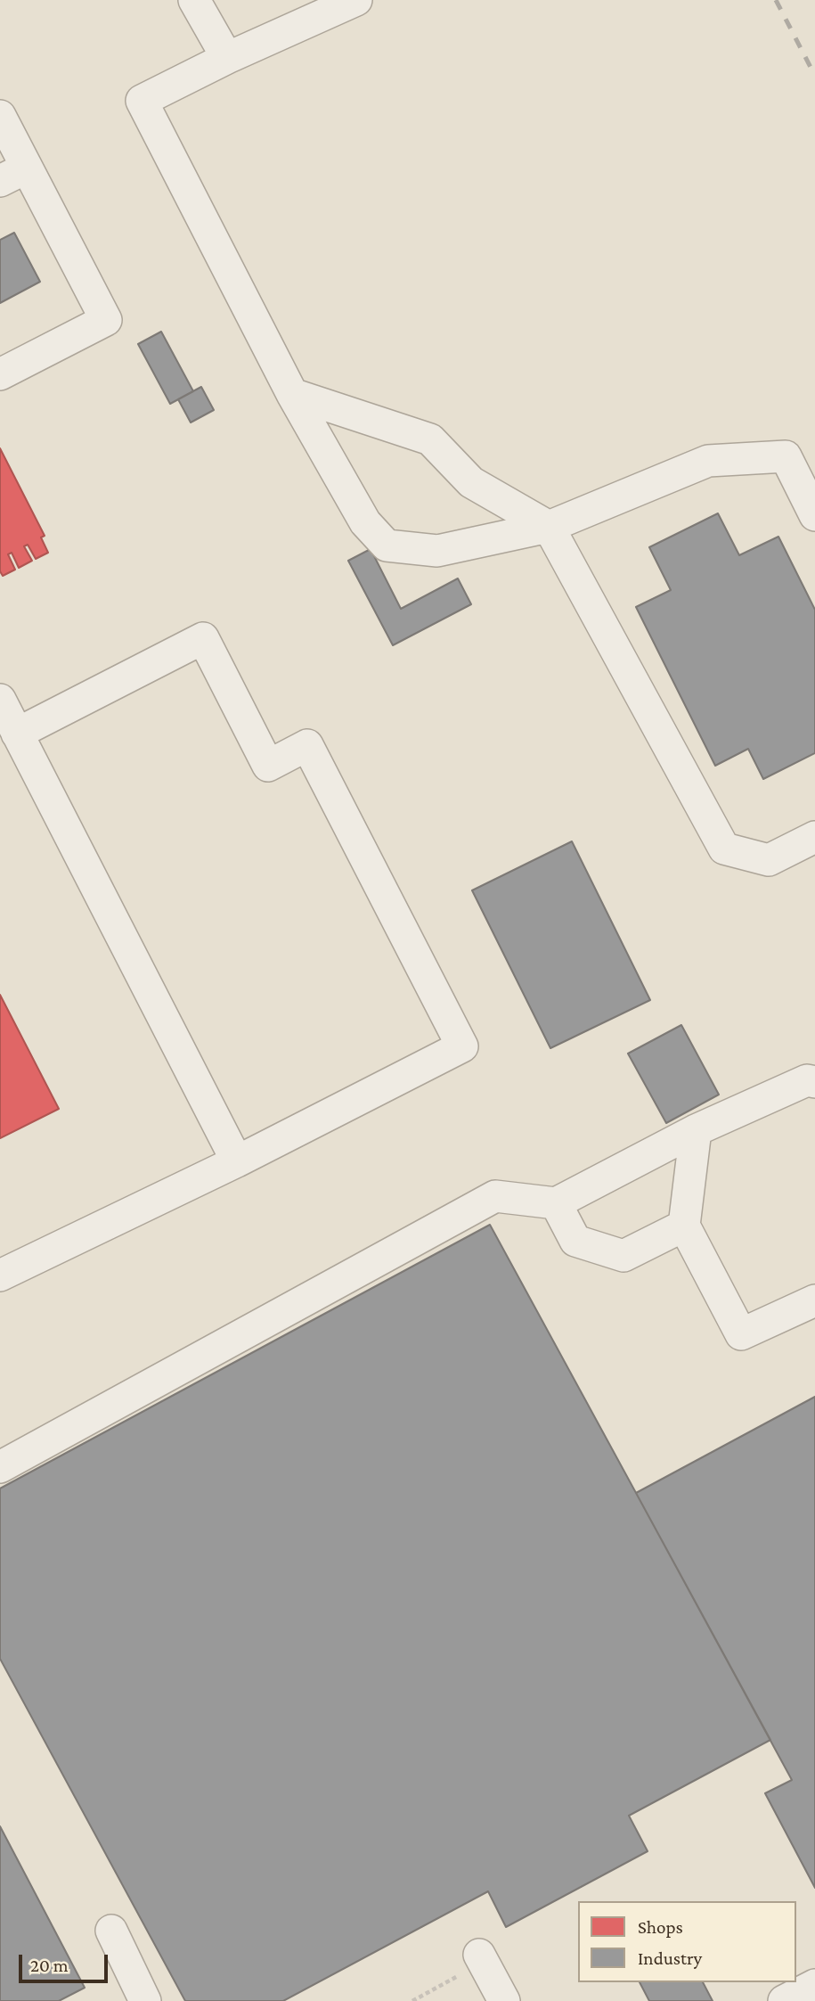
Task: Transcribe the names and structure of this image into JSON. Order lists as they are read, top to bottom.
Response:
{
  "legend": ["Shops", "Industry"],
  "scale_bar": "20 m"
}
